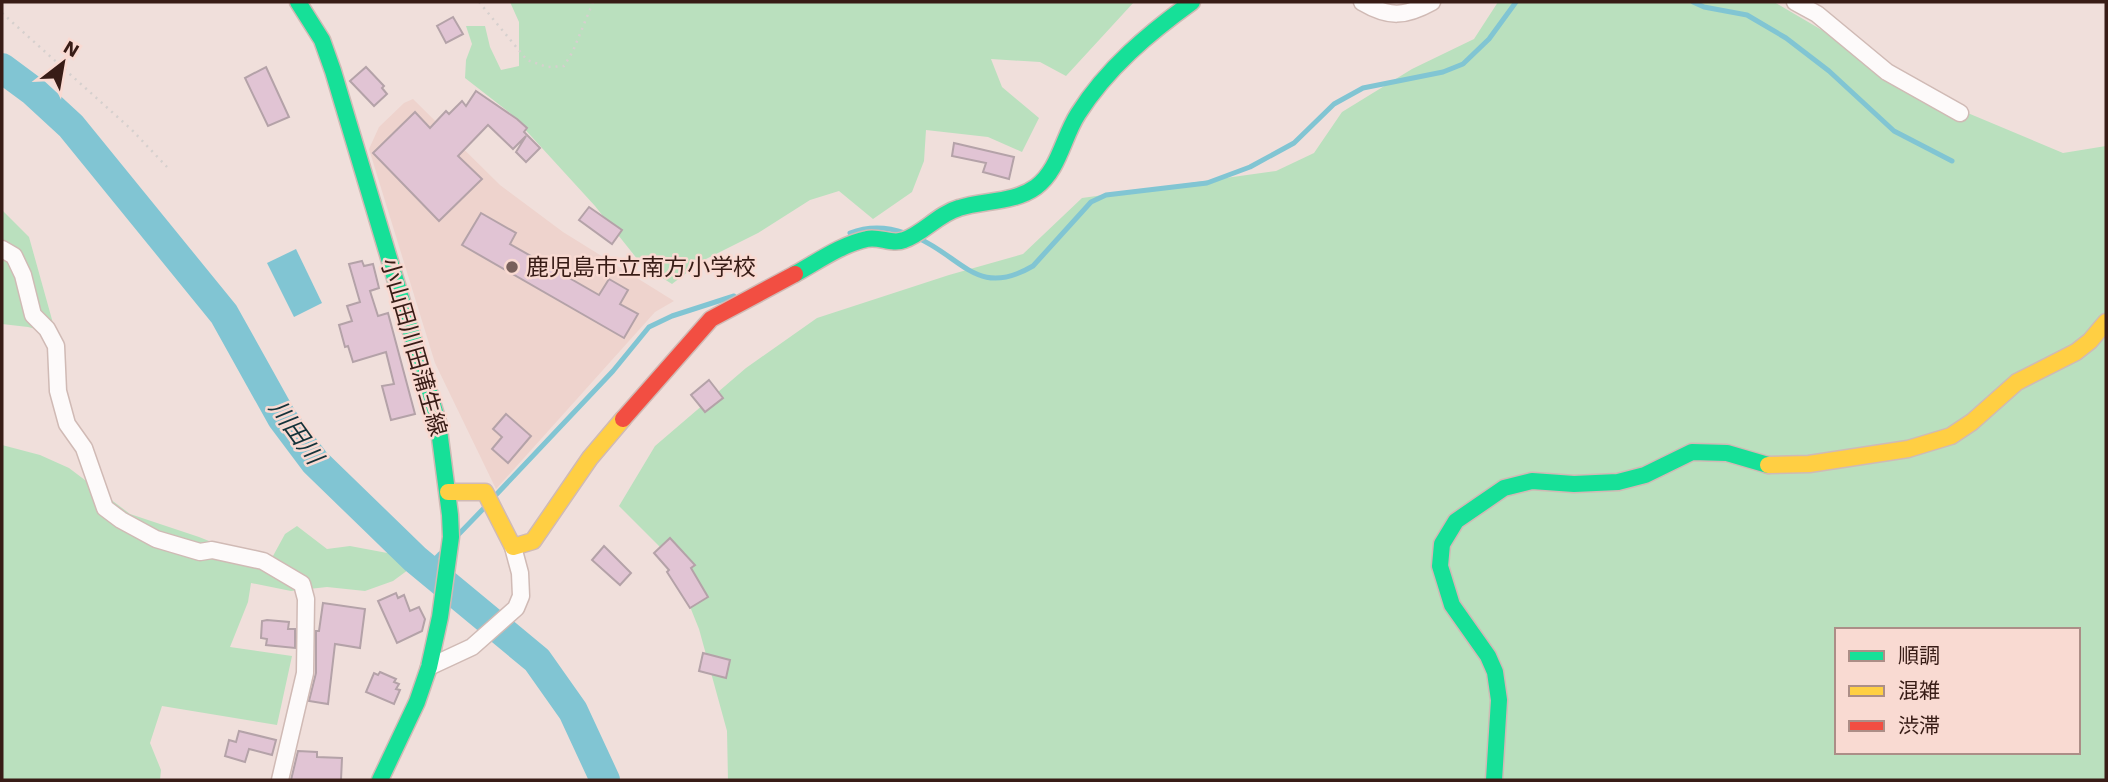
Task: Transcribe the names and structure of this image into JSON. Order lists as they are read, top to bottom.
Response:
{
  "streets": {
    "street": ["小山田川田蒲生線"]
  },
  "water": ["川田川"],
  "places": ["鹿児島市立南方小学校"],
  "legend": ["順調", "混雑", "渋滞"],
  "north": "top right"
}
